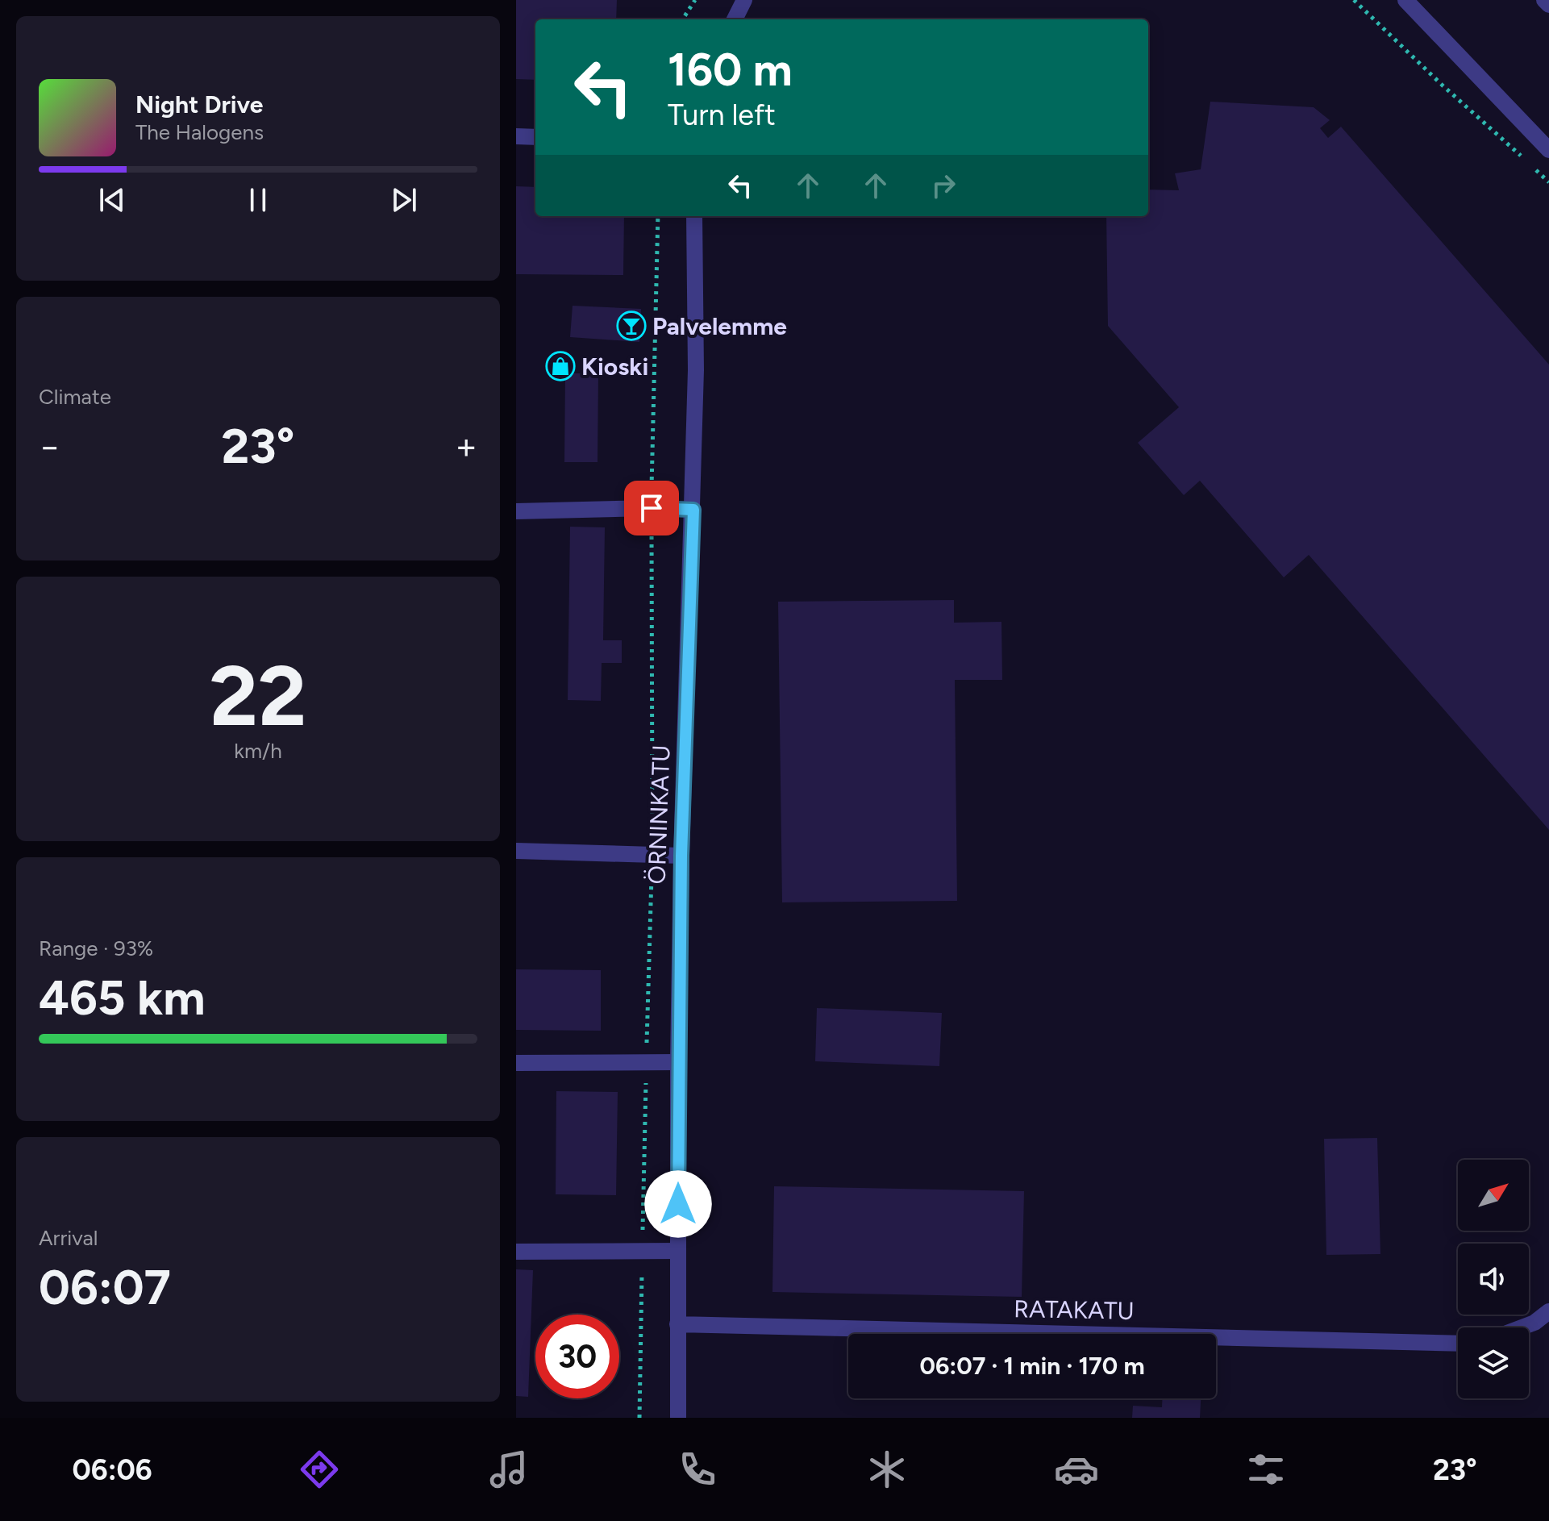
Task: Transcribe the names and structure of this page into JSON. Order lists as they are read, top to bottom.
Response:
{
  "streets": {
    "street": ["ÖRNINKATU", "RATAKATU"]
  },
  "crossings": [
    ["ÖRNINKATU", "RATAKATU"]
  ],
  "places": {
    "bar": ["Palvelemme"],
    "shop": ["Kioski"]
  },
  "north": "top right",
  "page": {
    "turn": ["160 m", "Turn left"],
    "song": ["Night Drive", "The Halogens"],
    "tile": [
      "Climate",
      ["22", "km/h"],
      ["Range · 93%", "465 km"],
      ["Arrival", "06:07"]
    ],
    "heat": ["−", "23°", "+"],
    "limit": "30",
    "trip": "06:07 · 1 min · 170 m",
    "tabs": ["06:06", "23°"]
  }
}
